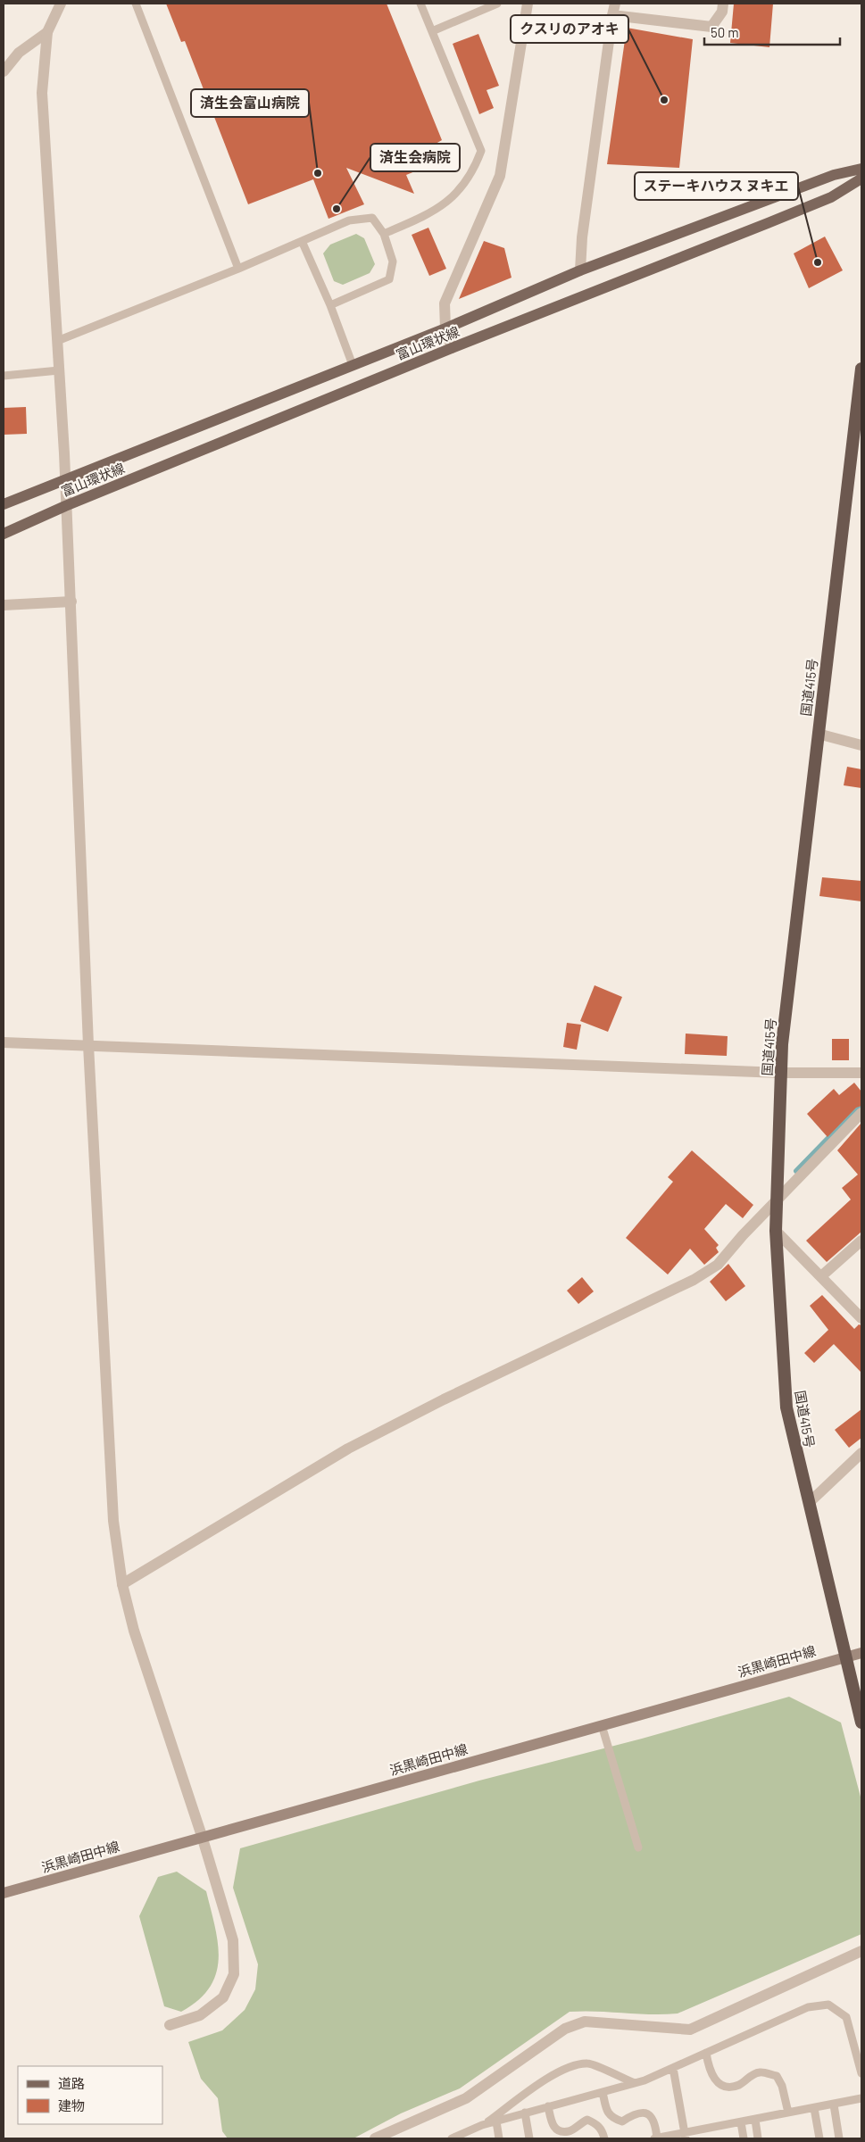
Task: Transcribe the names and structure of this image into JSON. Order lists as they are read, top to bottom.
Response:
{
  "streets": {
    "highway": ["国道415号"],
    "main road": ["富山環状線", "浜黒崎田中線"]
  },
  "crossings": [
    ["国道415号", "浜黒崎田中線"]
  ],
  "places": [
    "クスリのアオキ",
    "済生会富山病院",
    "済生会病院",
    "ステーキハウス ヌキエ"
  ],
  "legend": ["道路", "建物"],
  "scale_bar": "50 m"
}
